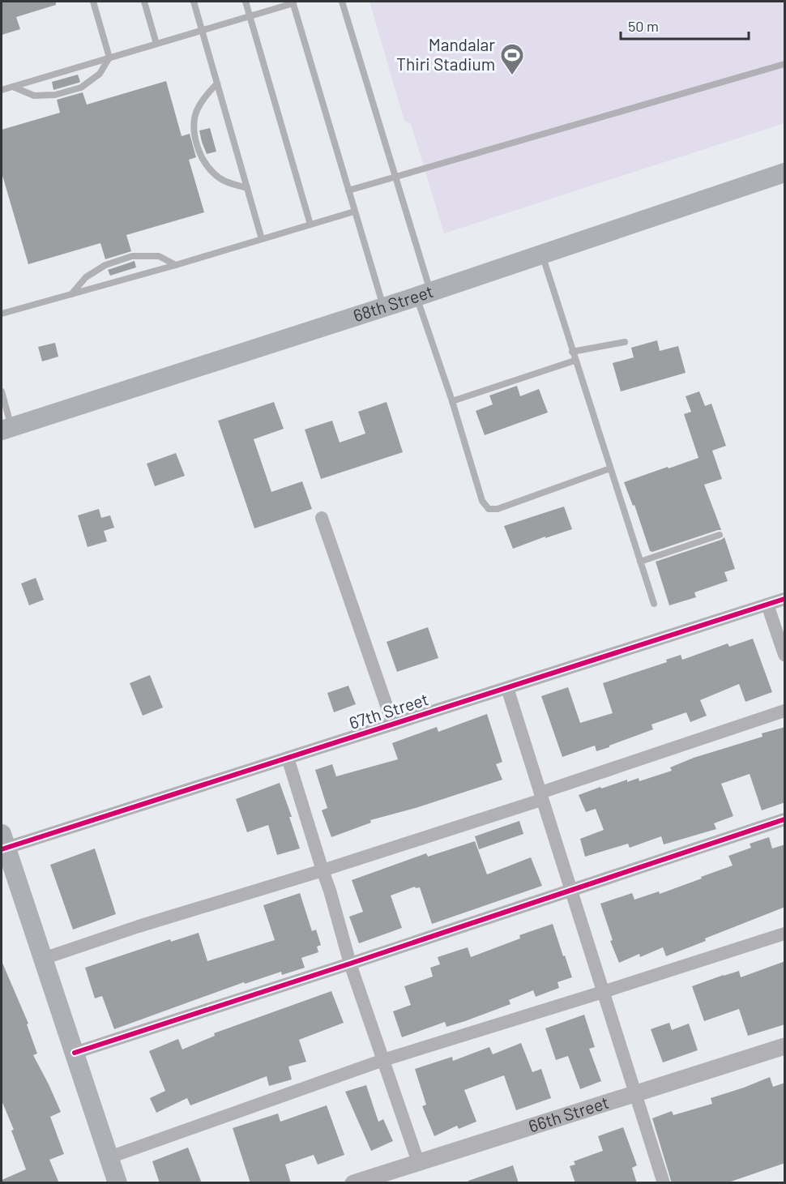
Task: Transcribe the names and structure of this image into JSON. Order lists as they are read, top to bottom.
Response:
{
  "streets": {
    "main road": ["68th Street"],
    "street": ["67th Street", "66th Street"]
  },
  "places": {
    "sports": ["Mandalar Thiri Stadium"]
  },
  "scale_bar": "50 m"
}
